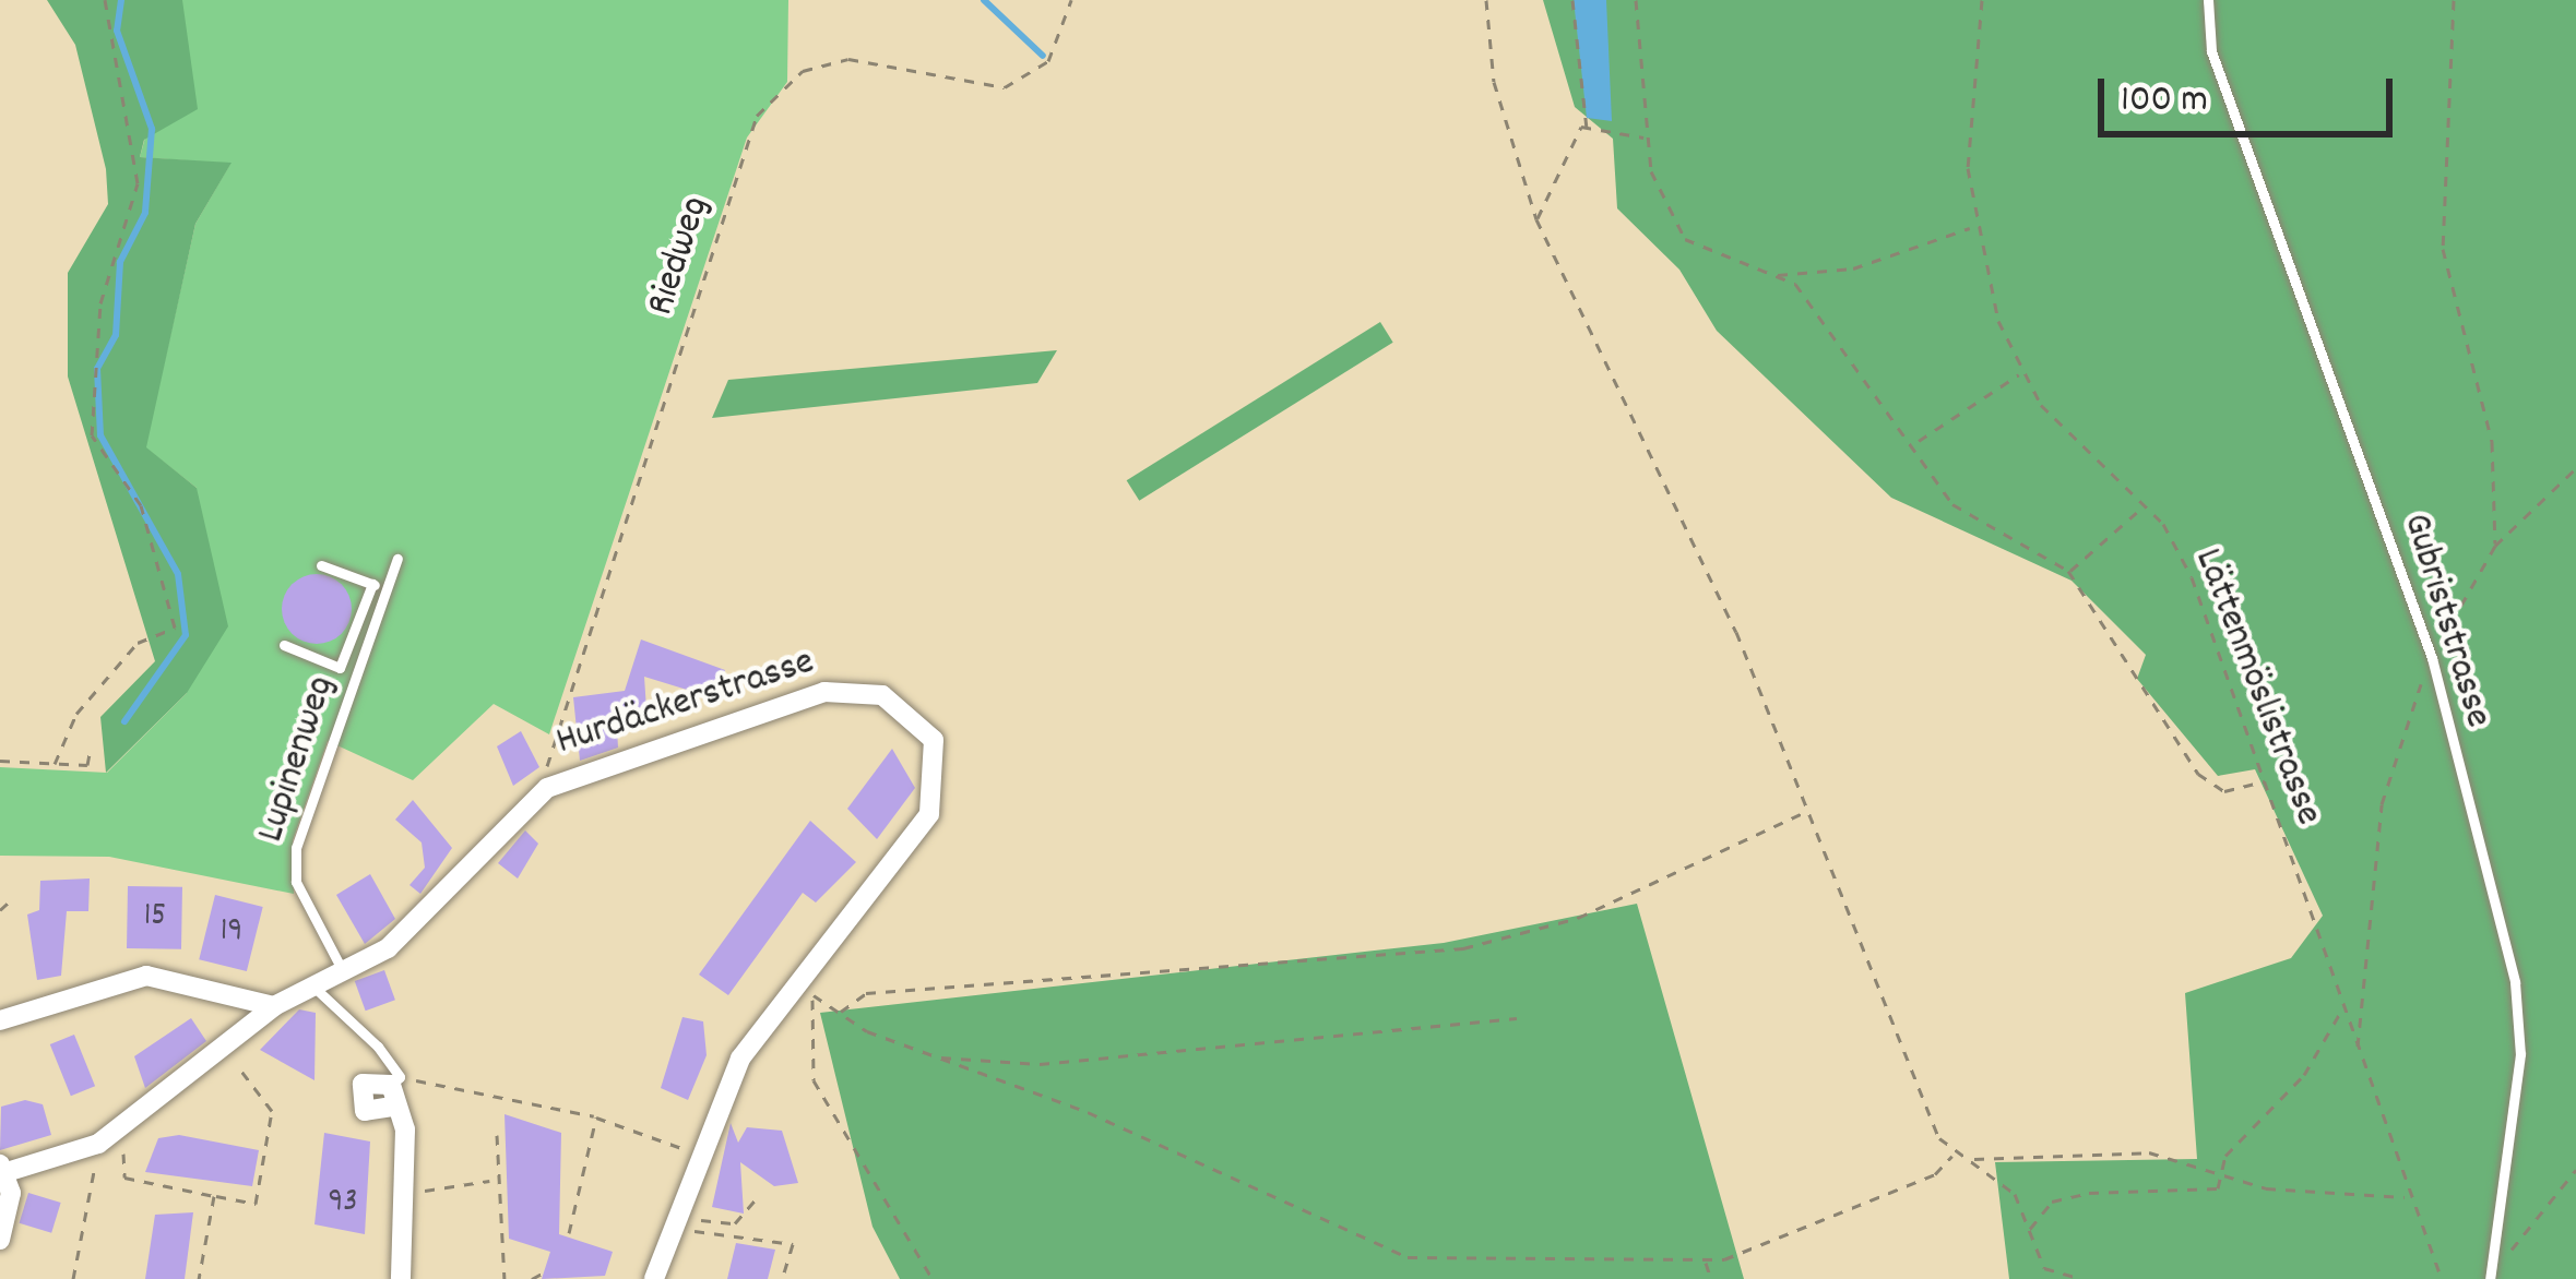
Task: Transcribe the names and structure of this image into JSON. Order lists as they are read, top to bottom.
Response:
{
  "streets": {
    "street": ["Hurdäckerstrasse"],
    "lane": ["Gubriststrasse", "Lupinenweg"],
    "path": ["Riedweg", "Lättenmöslistrasse"]
  },
  "crossings": [
    ["Riedweg", "Hurdäckerstrasse"],
    ["Hurdäckerstrasse", "Lupinenweg"]
  ],
  "house_numbers": ["15", "19", "93"],
  "scale_bar": "100 m"
}
